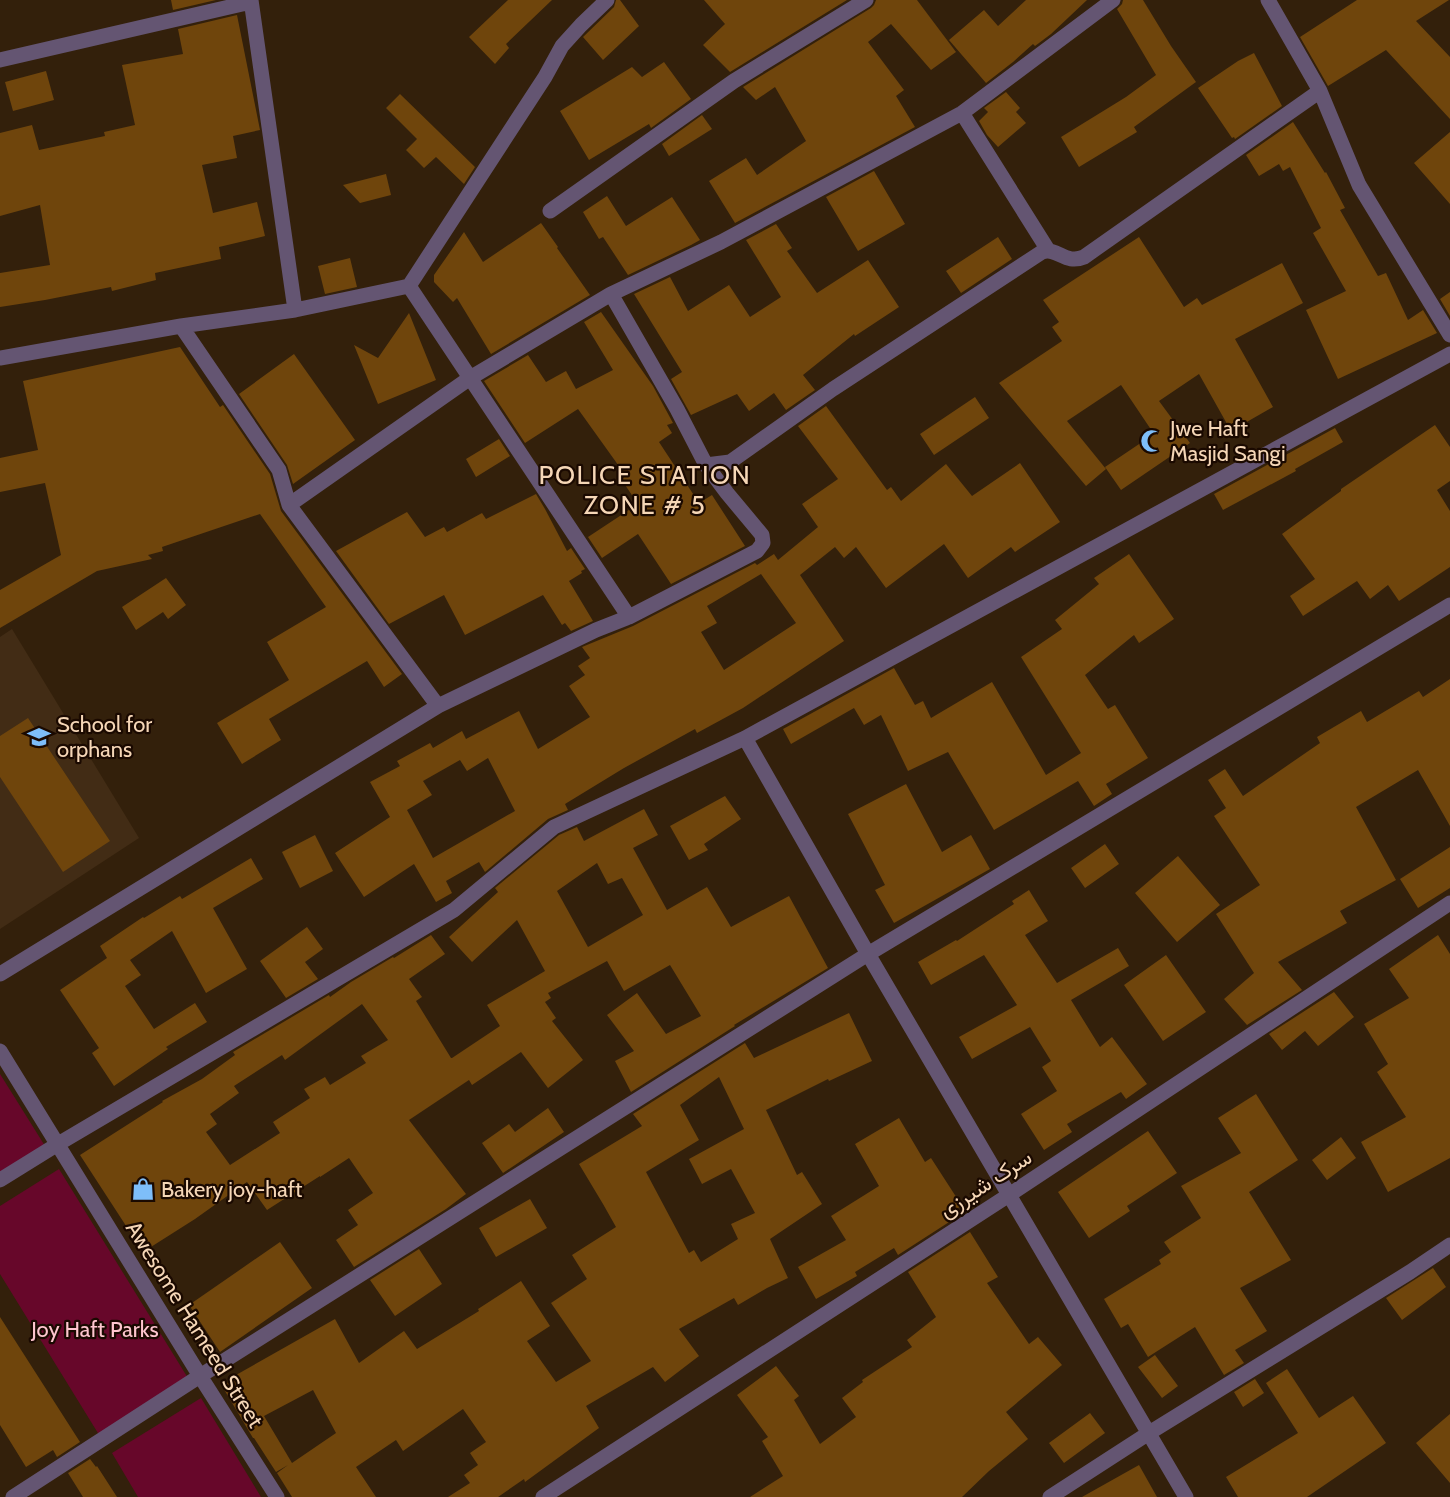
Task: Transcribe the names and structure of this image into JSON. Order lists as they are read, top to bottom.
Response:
{
  "streets": {
    "street": ["سرک شیرزی", "Awesome Hameed Street"]
  },
  "districts": ["POLICE STATION ZONE # 5"],
  "parks": ["Joy Haft Parks"],
  "places": {
    "mosque": ["Jwe Haft Masjid Sangi"],
    "school or university": ["School for orphans"],
    "shop": ["Bakery joy-haft"]
  }
}
